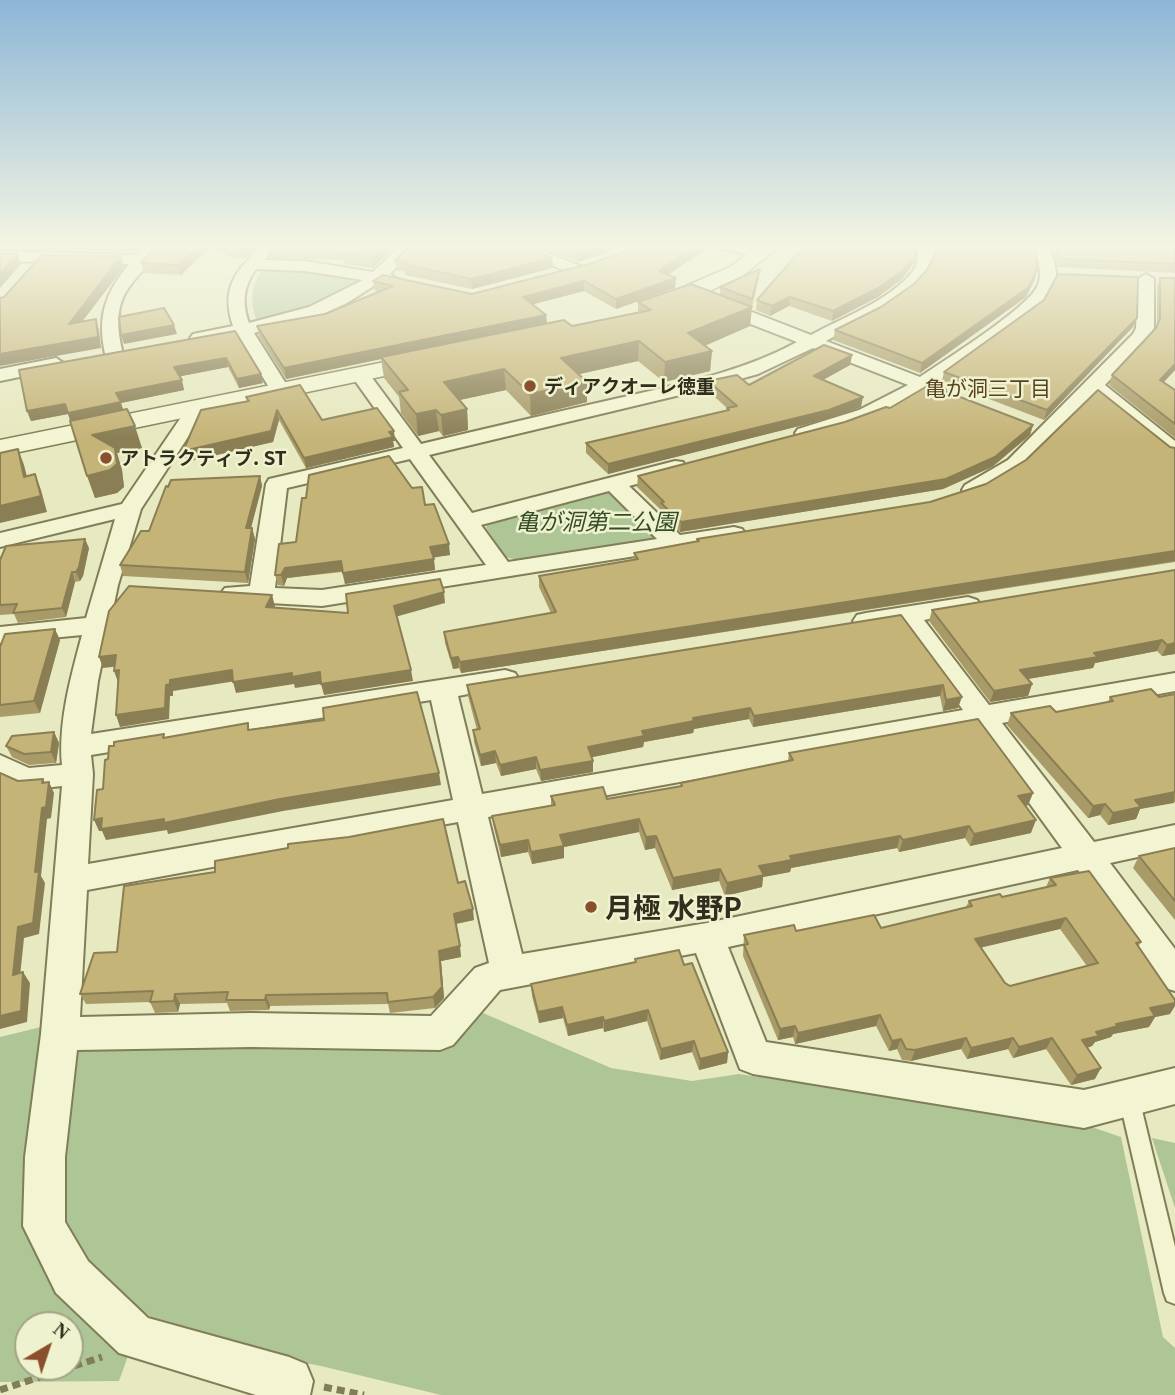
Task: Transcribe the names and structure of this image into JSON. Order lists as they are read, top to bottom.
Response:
{
  "districts": ["亀が洞三丁目"],
  "parks": ["亀が洞第二公園"],
  "places": ["ディアクオーレ徳重", "アトラクティブ. ST", "月極 水野P"],
  "north": "top right"
}
